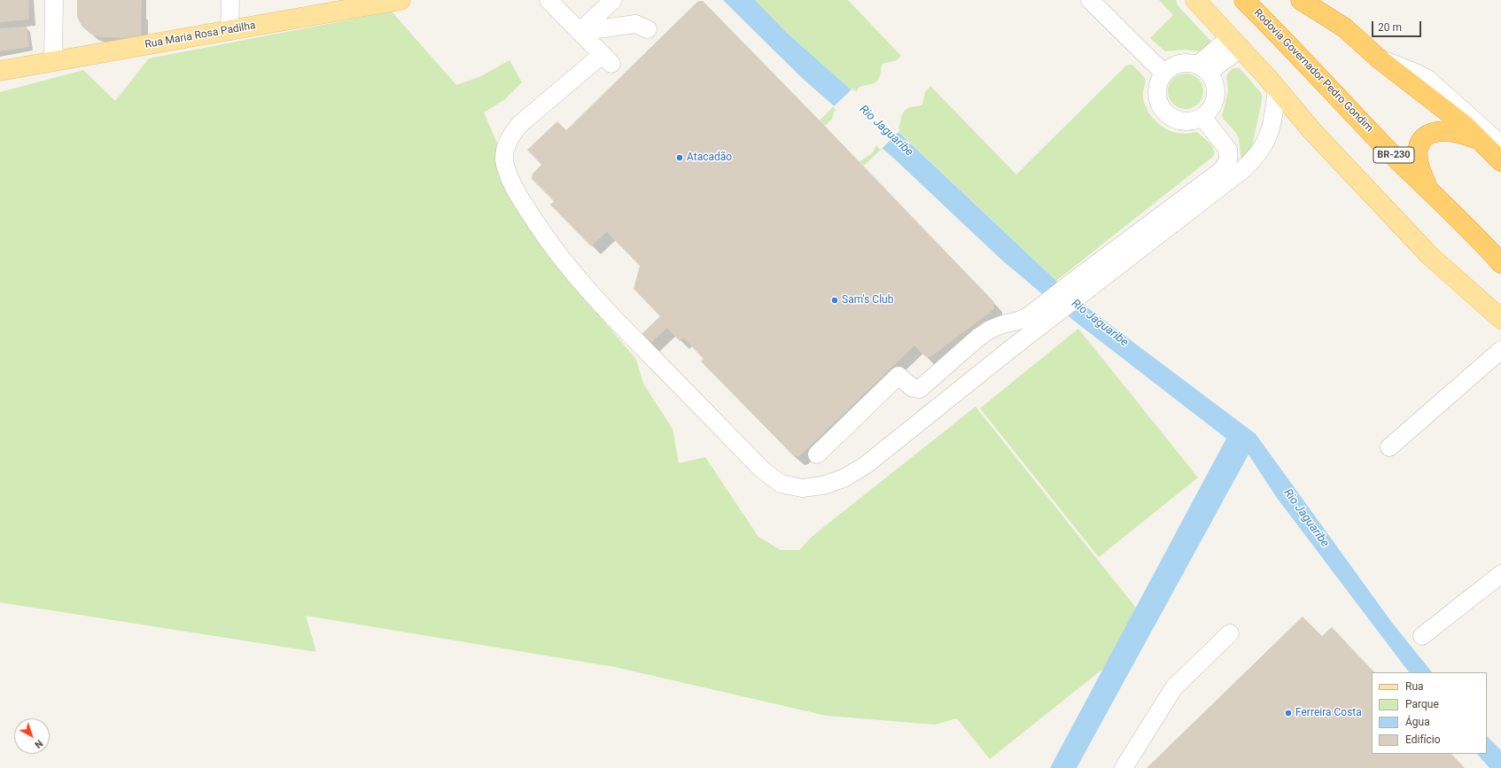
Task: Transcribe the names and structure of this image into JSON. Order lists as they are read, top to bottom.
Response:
{
  "streets": {
    "highway": ["Rodovia Governador Pedro Gondim", "BR-230"],
    "main road": ["Rua Maria Rosa Padilha"]
  },
  "water": ["Rio Jaguaribe"],
  "places": ["Atacadão", "Sam's Club", "Ferreira Costa"],
  "legend": [
    "Rua",
    "Parque",
    "Água",
    "Edifício"
  ],
  "scale_bar": "20 m",
  "north": "bottom right"
}
